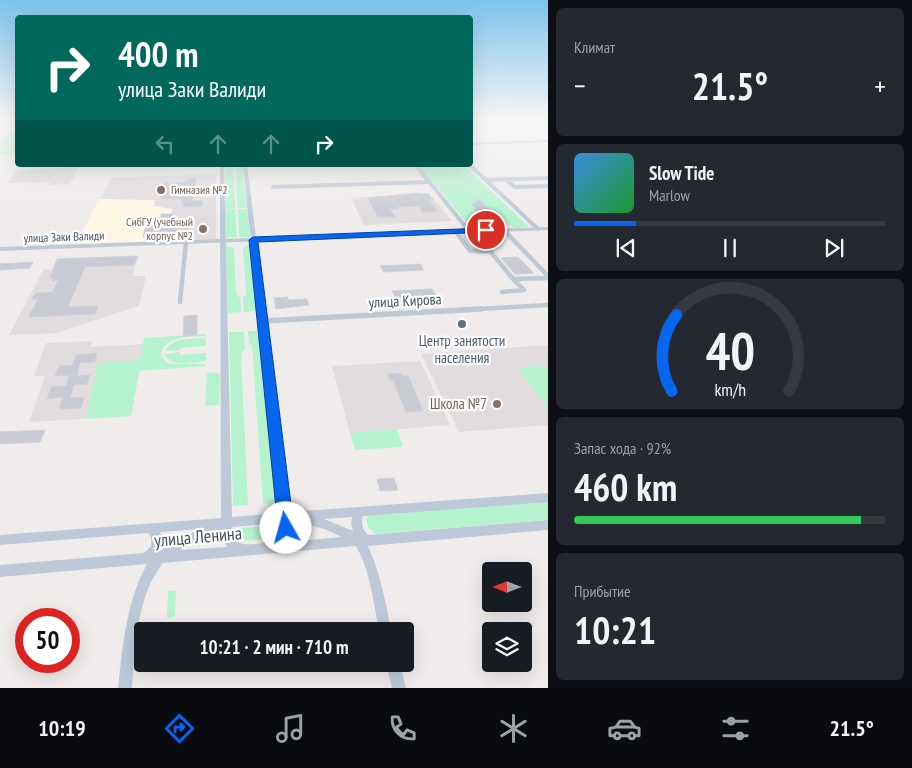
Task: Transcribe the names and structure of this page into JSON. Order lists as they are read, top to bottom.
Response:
{
  "streets": {
    "main road": ["улица Ленина"],
    "street": ["улица Заки Валиди", "улица Кирова"]
  },
  "places": [
    "Гимназия №2",
    "СибГУ (учебный корпус №2",
    "Центр занятости населения",
    "Школа №7"
  ],
  "north": "left",
  "page": {
    "tile": [
      "Климат",
      ["Запас хода · 92%", "460 km"],
      ["Прибытие", "10:21"]
    ],
    "turn": ["400 m", "улица Заки Валиди"],
    "heat": ["−", "21.5°", "+"],
    "song": ["Slow Tide", "Marlow"],
    "limit": "50",
    "trip": "10:21 · 2 мин · 710 m",
    "tabs": ["10:19", "21.5°"],
    "gauge": ["40", "km/h"]
  }
}
